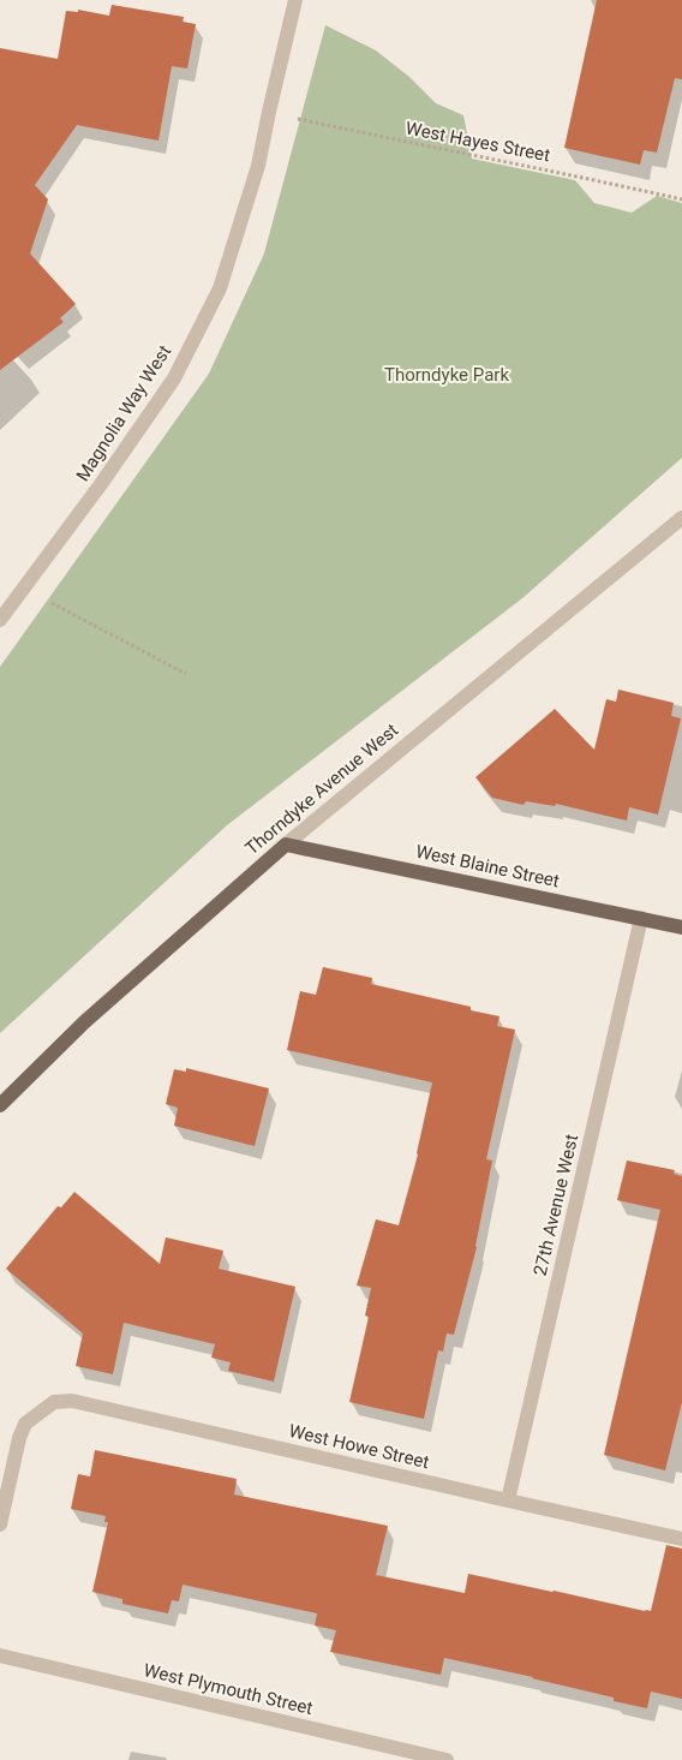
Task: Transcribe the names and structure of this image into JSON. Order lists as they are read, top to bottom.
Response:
{
  "streets": {
    "main road": ["Thorndyke Avenue West", "West Blaine Street"],
    "street": [
      "Magnolia Way West",
      "27th Avenue West",
      "West Howe Street",
      "West Plymouth Street"
    ],
    "path": ["West Hayes Street"]
  },
  "crossings": [
    ["West Hayes Street", "Magnolia Way West"],
    ["Thorndyke Avenue West", "West Blaine Street"],
    ["West Blaine Street", "27th Avenue West"],
    ["27th Avenue West", "West Howe Street"]
  ],
  "parks": ["Thorndyke Park"]
}
